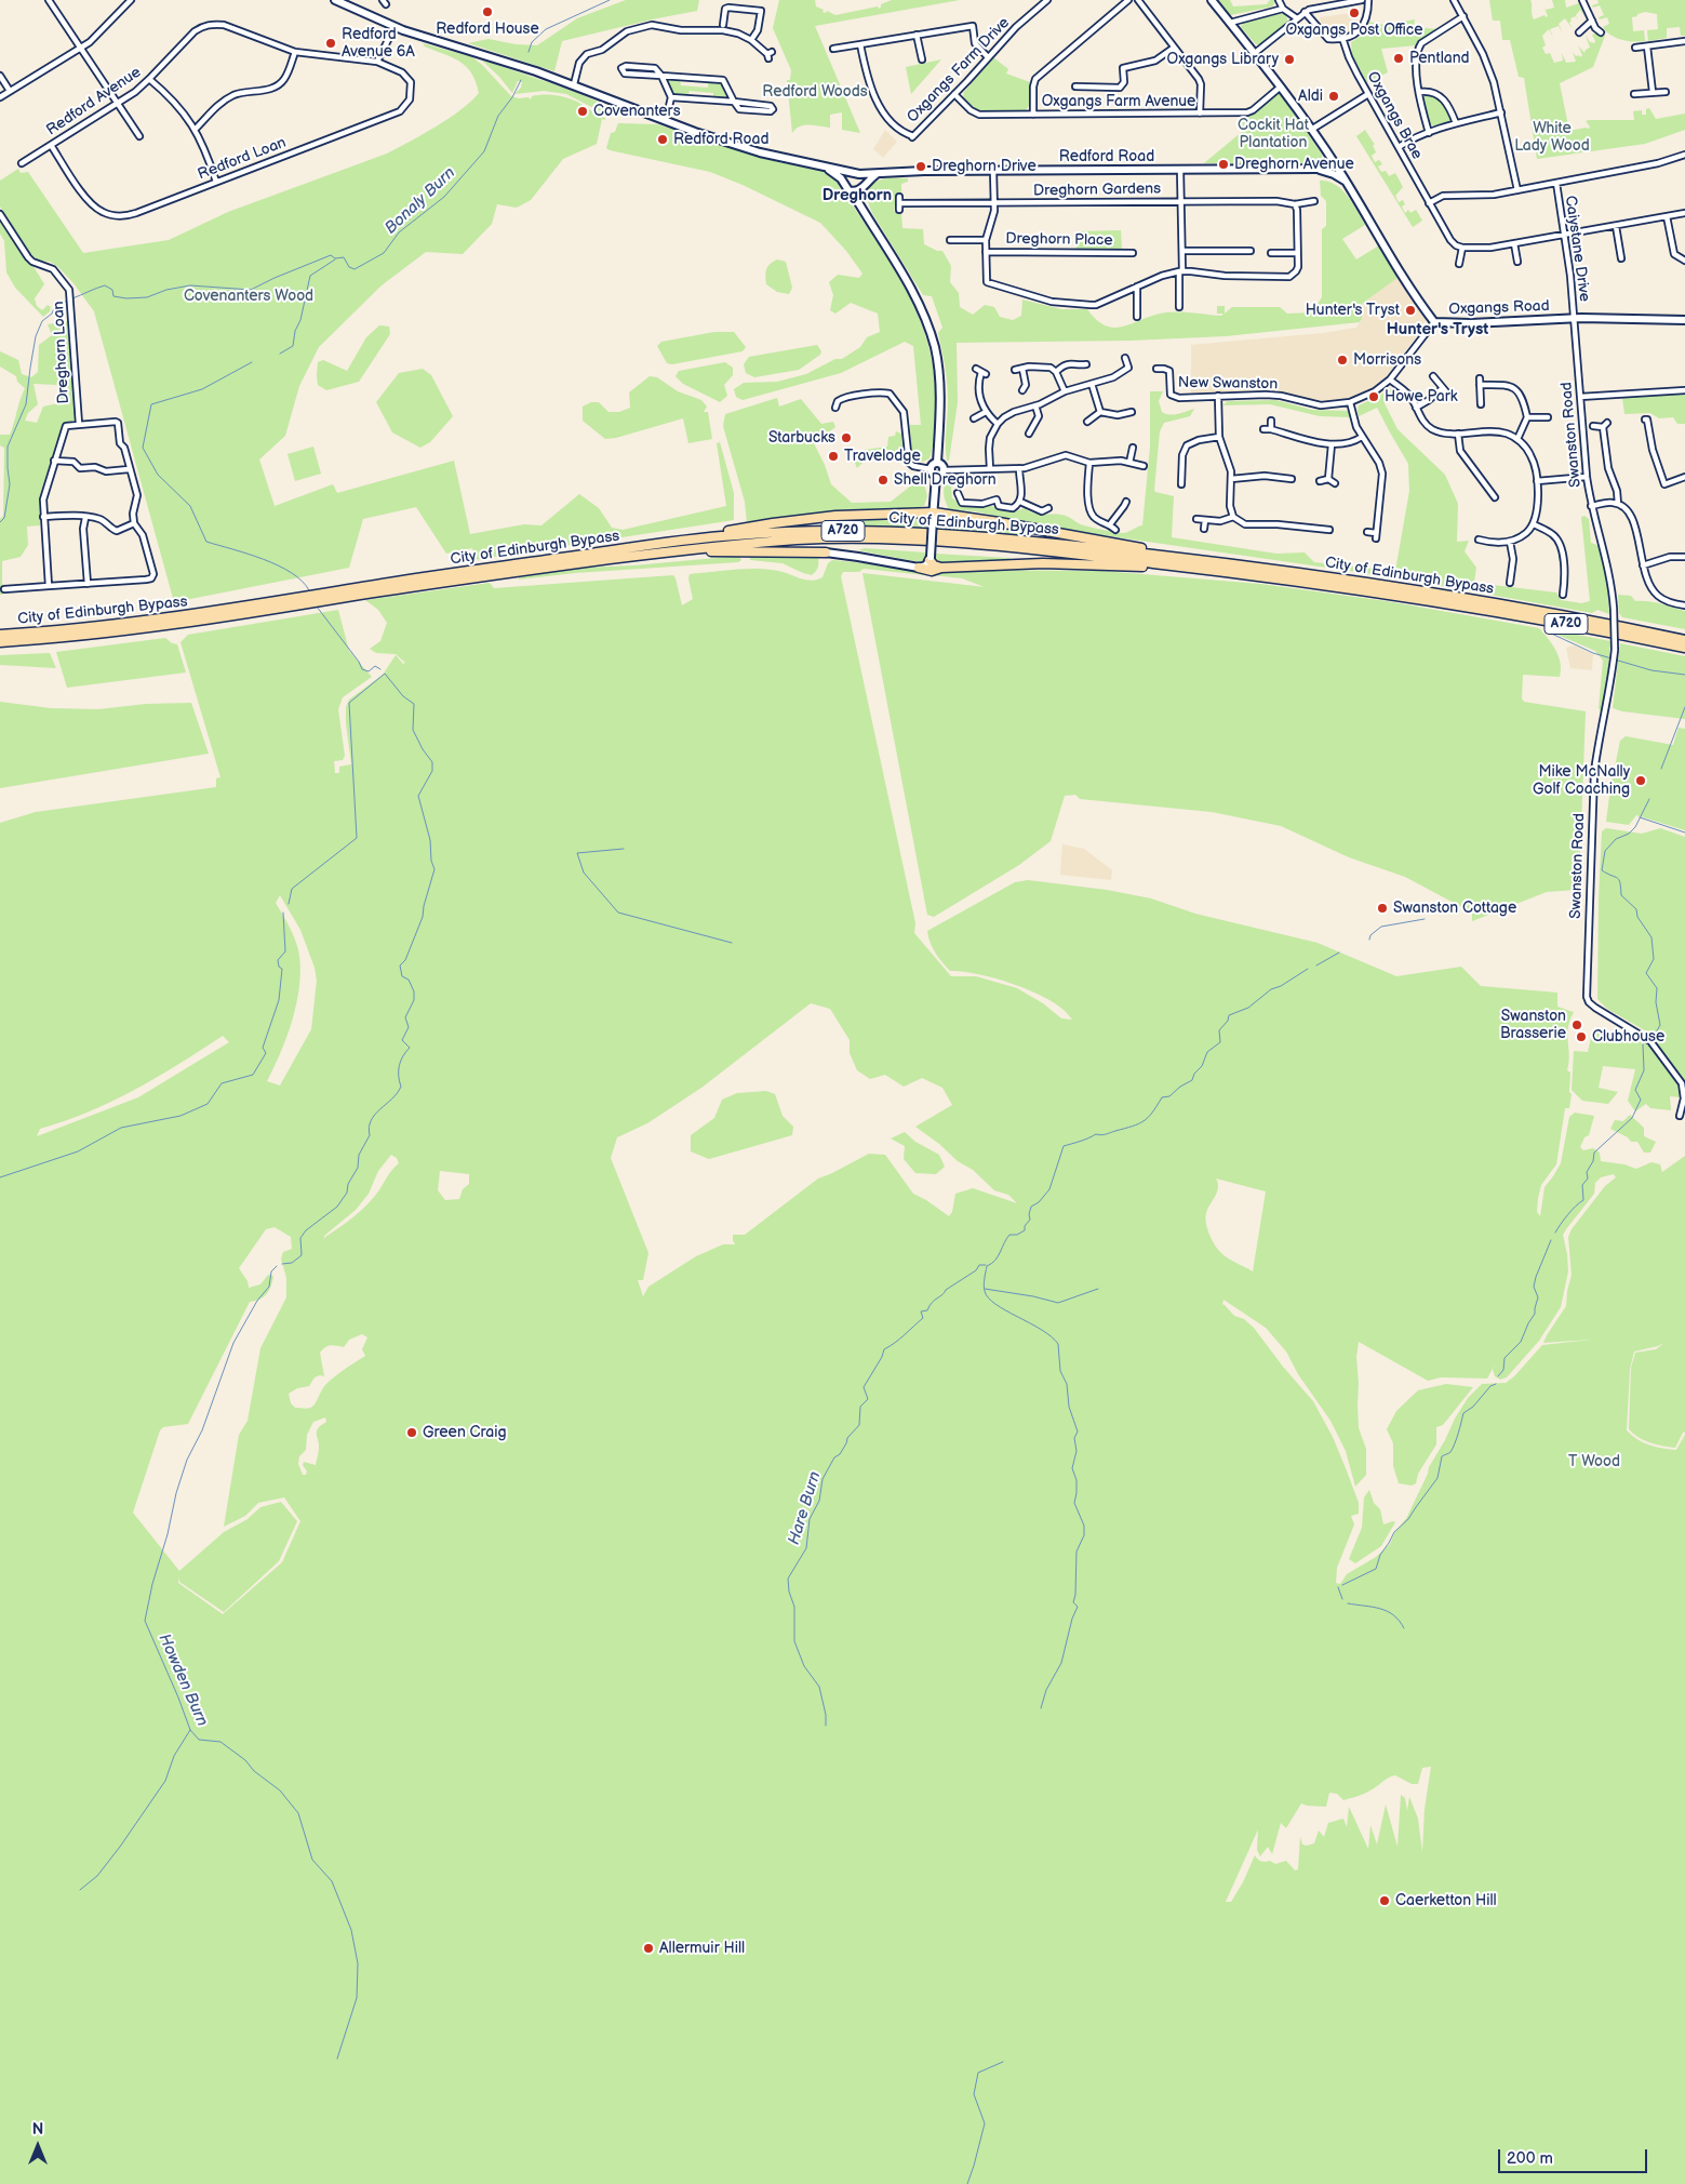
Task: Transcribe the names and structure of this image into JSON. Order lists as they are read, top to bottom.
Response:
{
  "streets": {
    "highway": ["City of Edinburgh Bypass", "A720"],
    "main road": ["Redford Road", "Oxgangs Road"],
    "street": [
      "Oxgangs Farm Drive",
      "Redford Avenue",
      "Oxgangs Farm Avenue",
      "Oxgangs Brae",
      "Redford Loan",
      "Dreghorn Gardens",
      "Dreghorn Place",
      "Caiystane Drive",
      "Dreghorn Loan",
      "New Swanston",
      "Swanston Road"
    ]
  },
  "crossings": [
    ["Oxgangs Farm Drive", "Oxgangs Farm Avenue"],
    ["Redford Avenue", "Redford Loan"],
    ["Oxgangs Farm Avenue", "Oxgangs Road"],
    ["Redford Road", "Oxgangs Road"],
    ["Caiystane Drive", "Oxgangs Road"],
    ["Caiystane Drive", "Swanston Road"],
    ["Oxgangs Road", "New Swanston"],
    ["Oxgangs Road", "Swanston Road"]
  ],
  "districts": ["Dreghorn", "Hunter's Tryst"],
  "water": ["Bonaly Burn", "Hare Burn", "Howden Burn"],
  "parks": [
    "Redford Woods",
    "Cockit Hat Plantation",
    "White Lady Wood",
    "Covenanters Wood",
    "T Wood"
  ],
  "places": [
    "Redford House",
    "Oxgangs Post Office",
    "Redford Avenue 6A",
    "Pentland",
    "Oxgangs Library",
    "Aldi",
    "Covenanters",
    "Redford Road",
    "Dreghorn Avenue",
    "Dreghorn Drive",
    "Hunter's Tryst",
    "Morrisons",
    "Howe Park",
    "Starbucks",
    "Travelodge",
    "Shell Dreghorn",
    "Mike McNally Golf Coaching",
    "Swanston Cottage",
    "Swanston Brasserie",
    "Clubhouse",
    "Green Craig",
    "Caerketton Hill",
    "Allermuir Hill"
  ],
  "scale_bar": "200 m",
  "north": "top"
}
